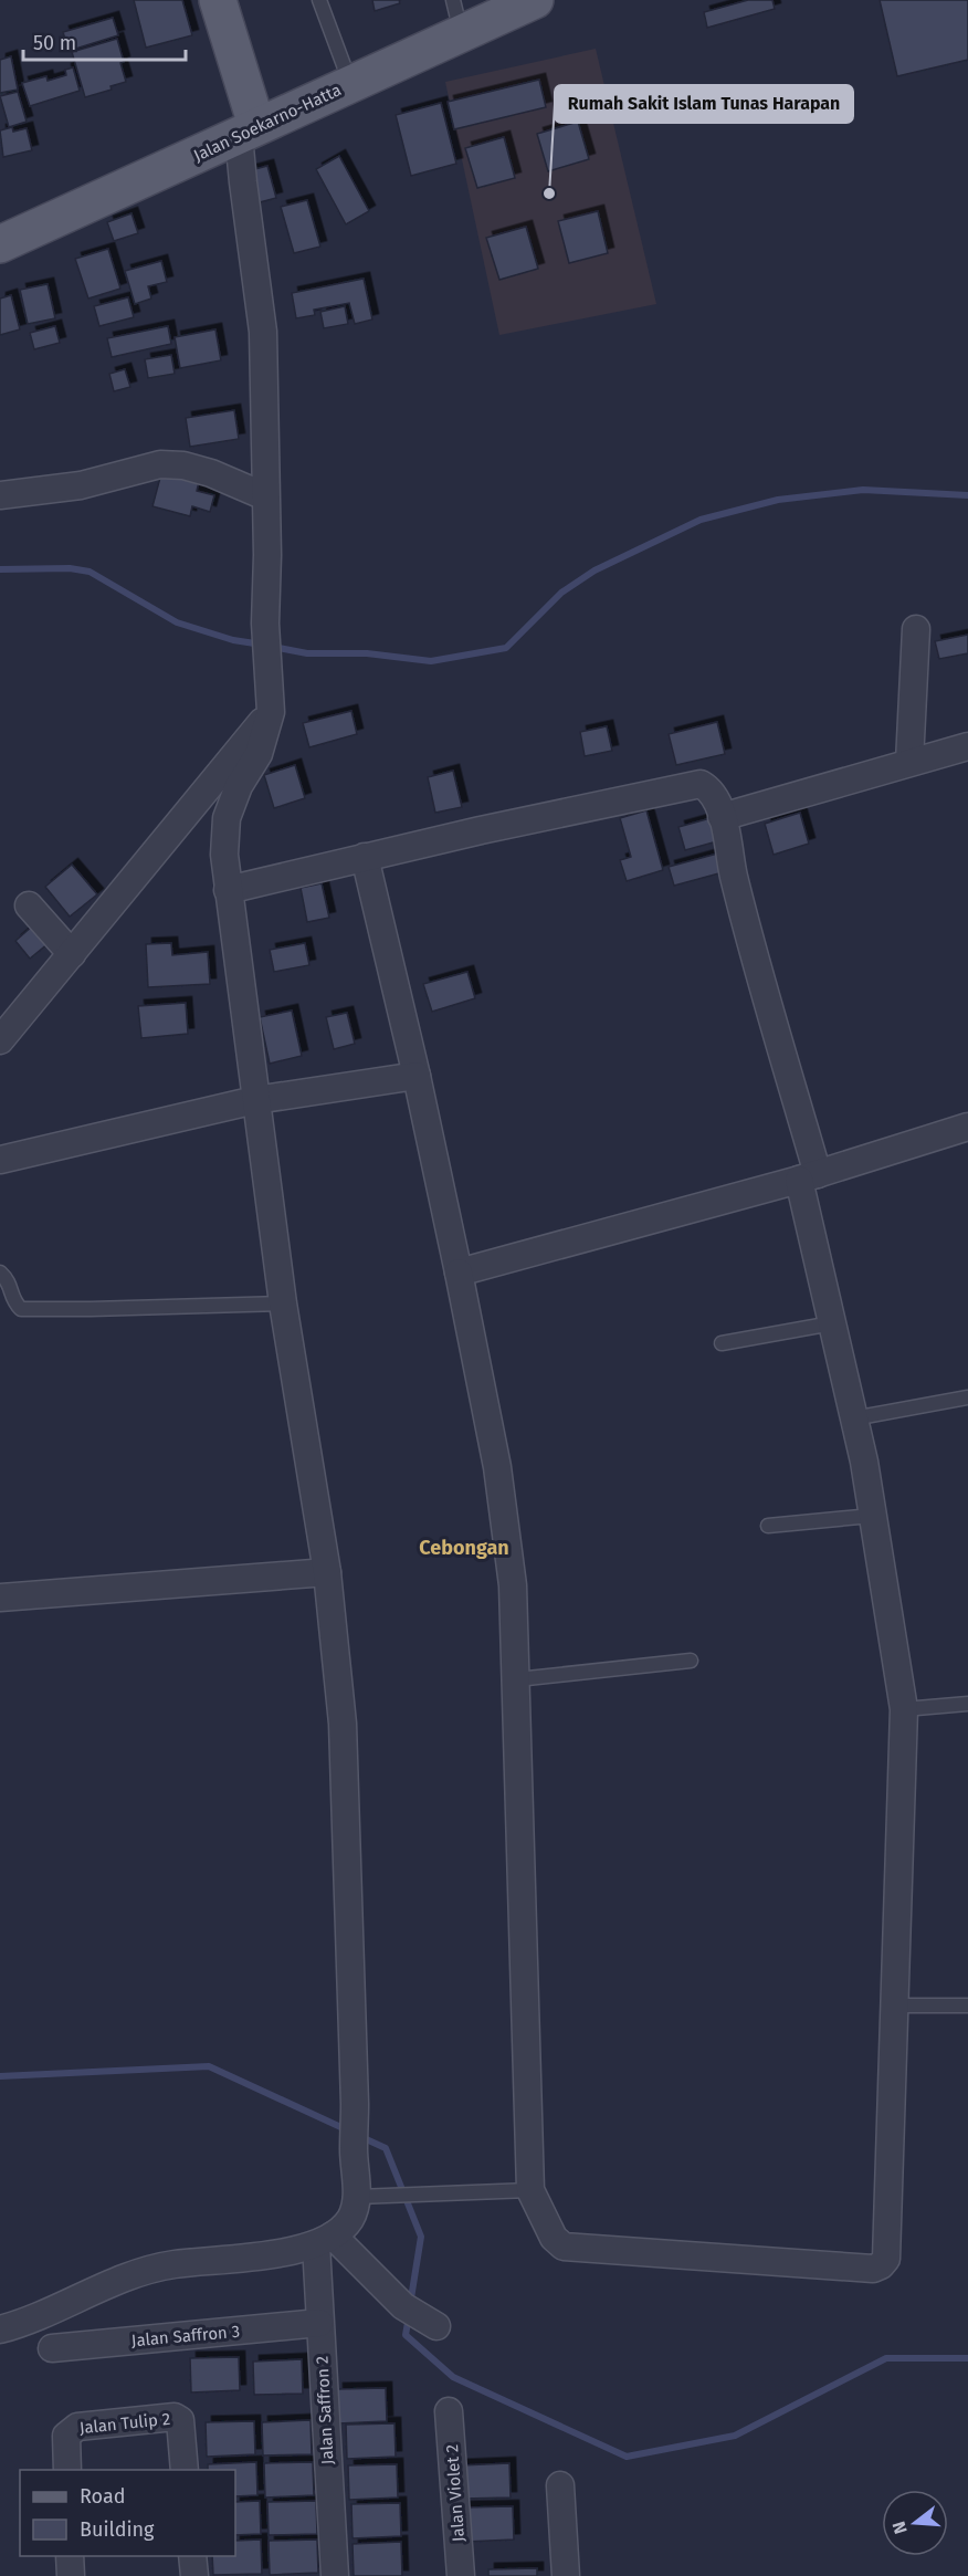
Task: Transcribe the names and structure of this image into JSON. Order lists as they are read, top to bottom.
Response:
{
  "streets": {
    "main road": ["Jalan Soekarno-Hatta"],
    "street": [
      "Jalan Saffron 3",
      "Jalan Saffron 2",
      "Jalan Tulip 2",
      "Jalan Violet 2"
    ]
  },
  "crossings": [
    ["Jalan Saffron 3", "Jalan Saffron 2"]
  ],
  "districts": ["Cebongan"],
  "places": ["Rumah Sakit Islam Tunas Harapan"],
  "legend": ["Road", "Building"],
  "scale_bar": "50 m",
  "north": "left"
}
